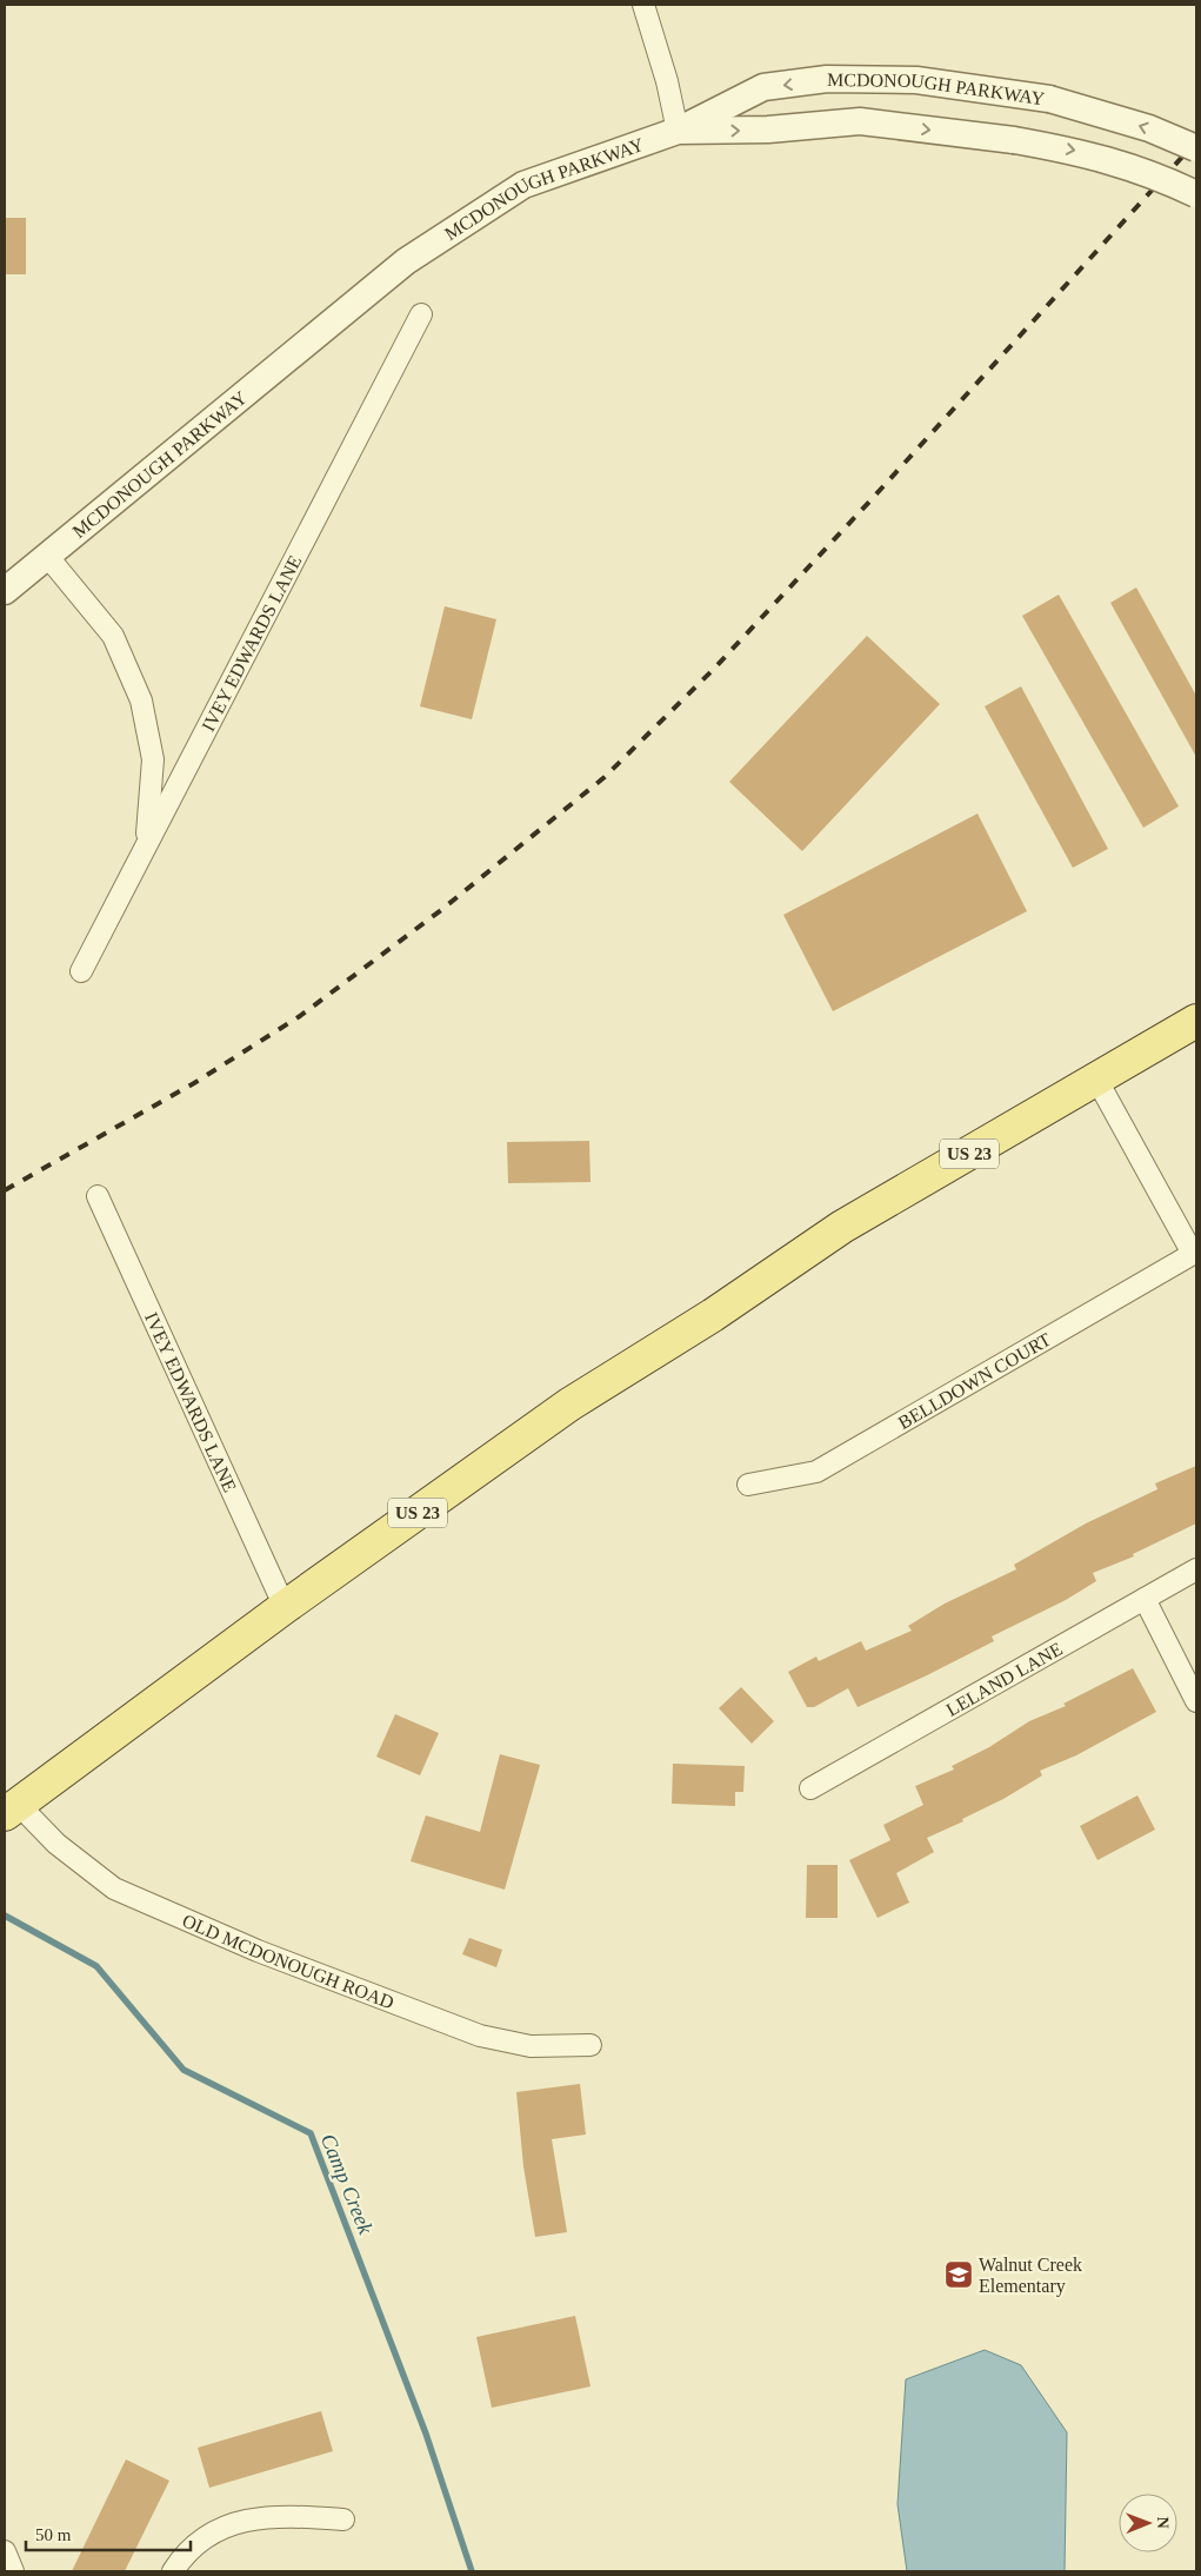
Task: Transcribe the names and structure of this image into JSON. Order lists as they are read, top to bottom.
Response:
{
  "streets": {
    "main road": ["US 23"],
    "street": [
      "MCDONOUGH PARKWAY",
      "IVEY EDWARDS LANE",
      "BELLDOWN COURT",
      "LELAND LANE",
      "OLD MCDONOUGH ROAD"
    ]
  },
  "crossings": [
    ["IVEY EDWARDS LANE", "US 23"],
    ["US 23", "BELLDOWN COURT"],
    ["US 23", "OLD MCDONOUGH ROAD"]
  ],
  "water": ["Camp Creek"],
  "places": {
    "school or university": ["Walnut Creek Elementary"]
  },
  "scale_bar": "50 m",
  "north": "right"
}
